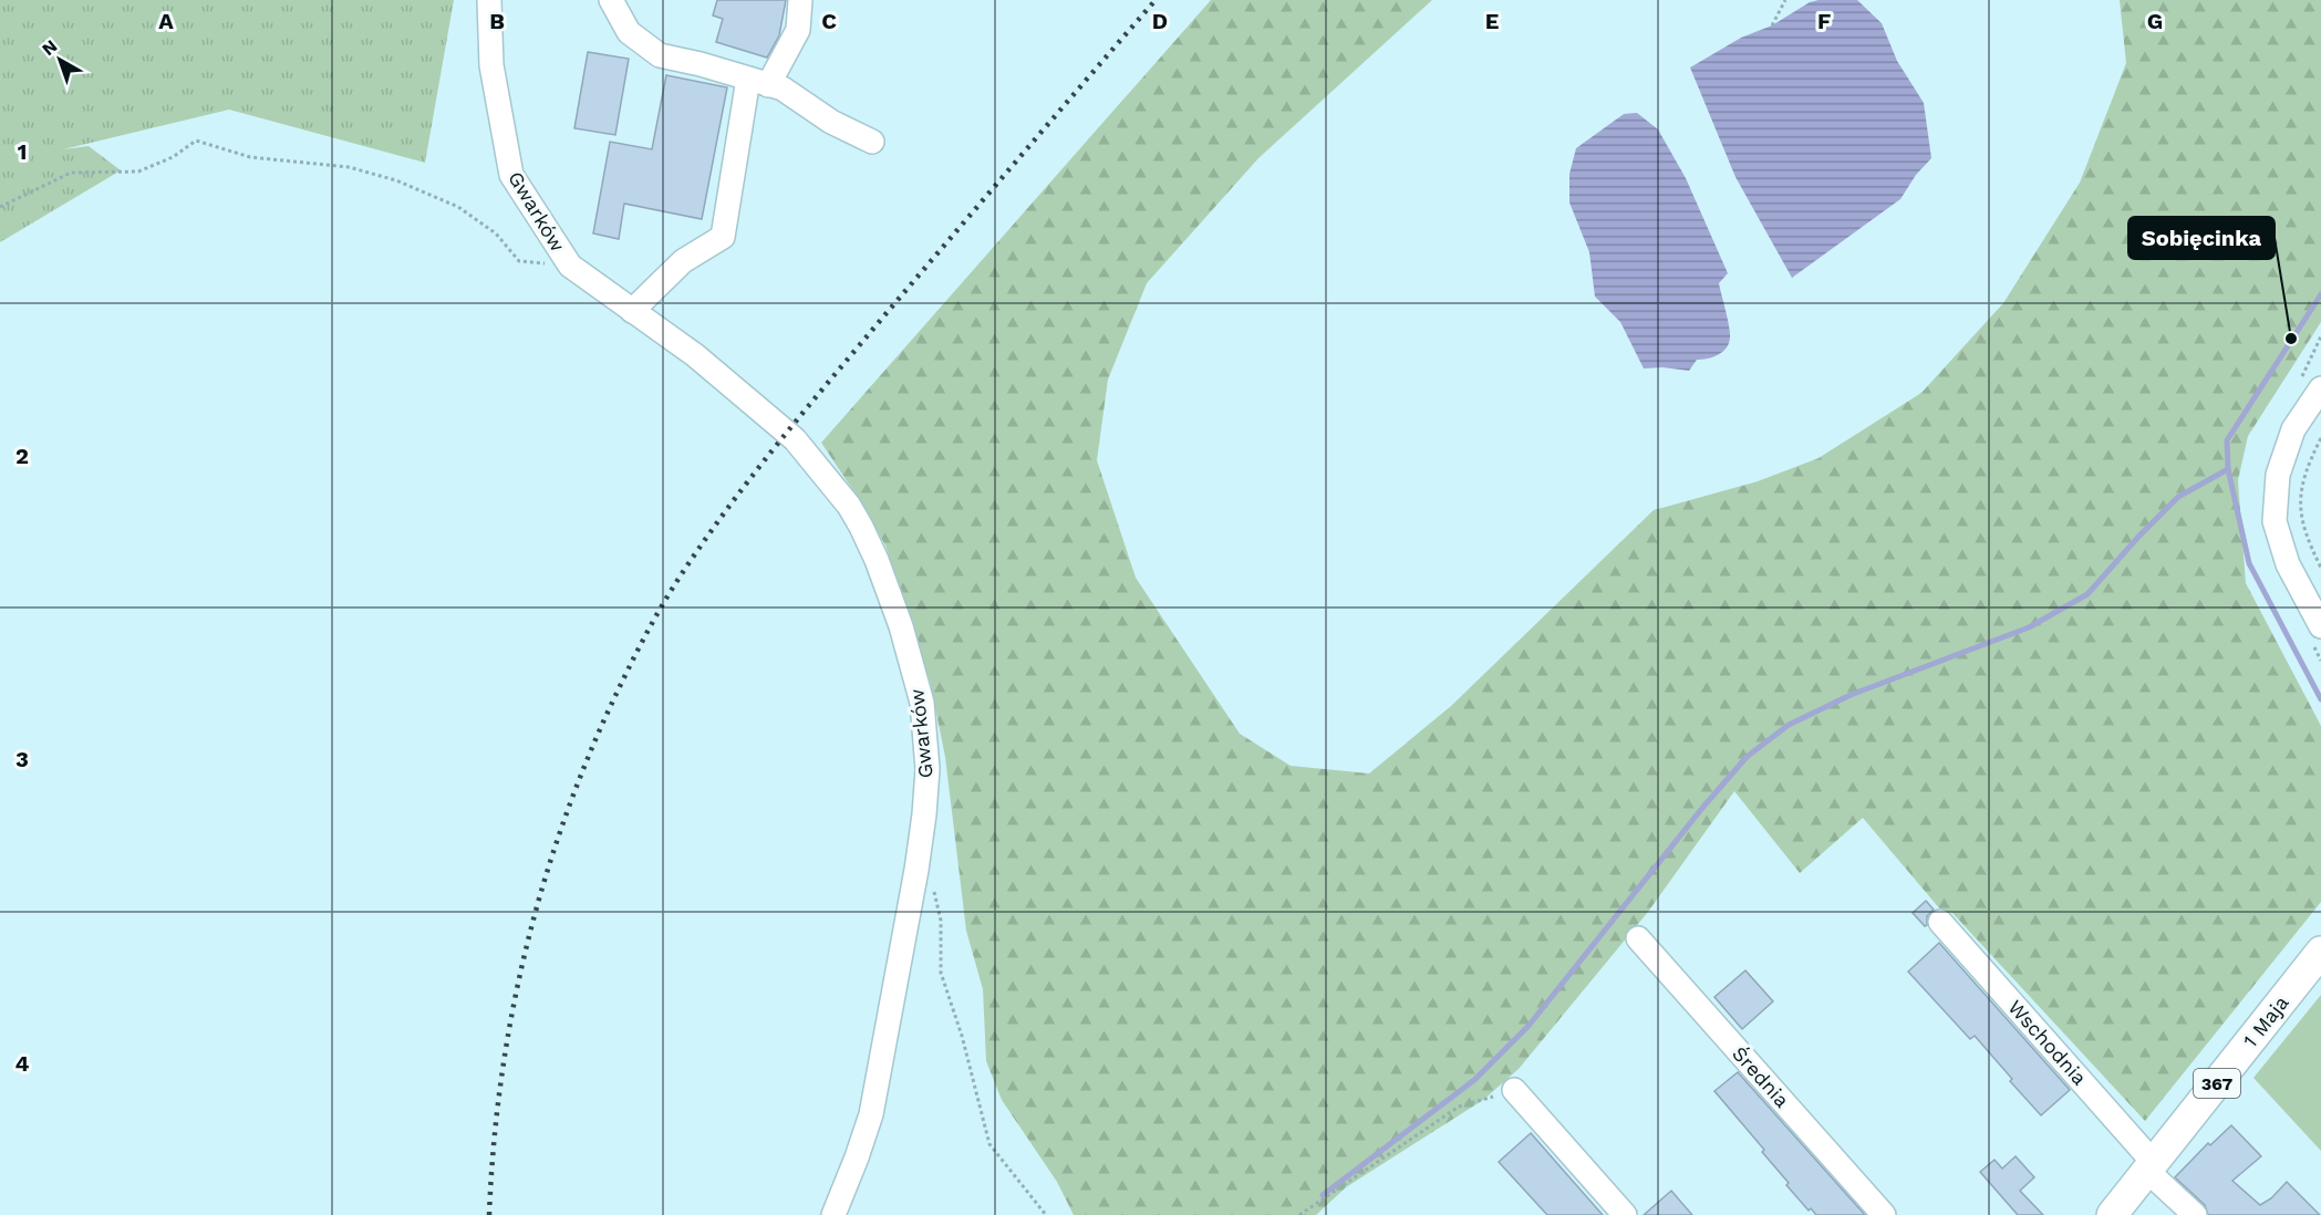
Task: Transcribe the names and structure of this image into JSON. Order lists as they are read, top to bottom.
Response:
{
  "streets": {
    "main road": ["1 Maja", "367"],
    "street": ["Gwarków", "Wschodnia", "Średnia"]
  },
  "crossings": [
    ["1 Maja", "Wschodnia"]
  ],
  "places": ["Sobięcinka"],
  "north": "top left",
  "grid": {
    "columns": [
      "A",
      "B",
      "C",
      "D",
      "E",
      "F",
      "G"
    ],
    "rows": [
      "1",
      "2",
      "3",
      "4"
    ]
  }
}
